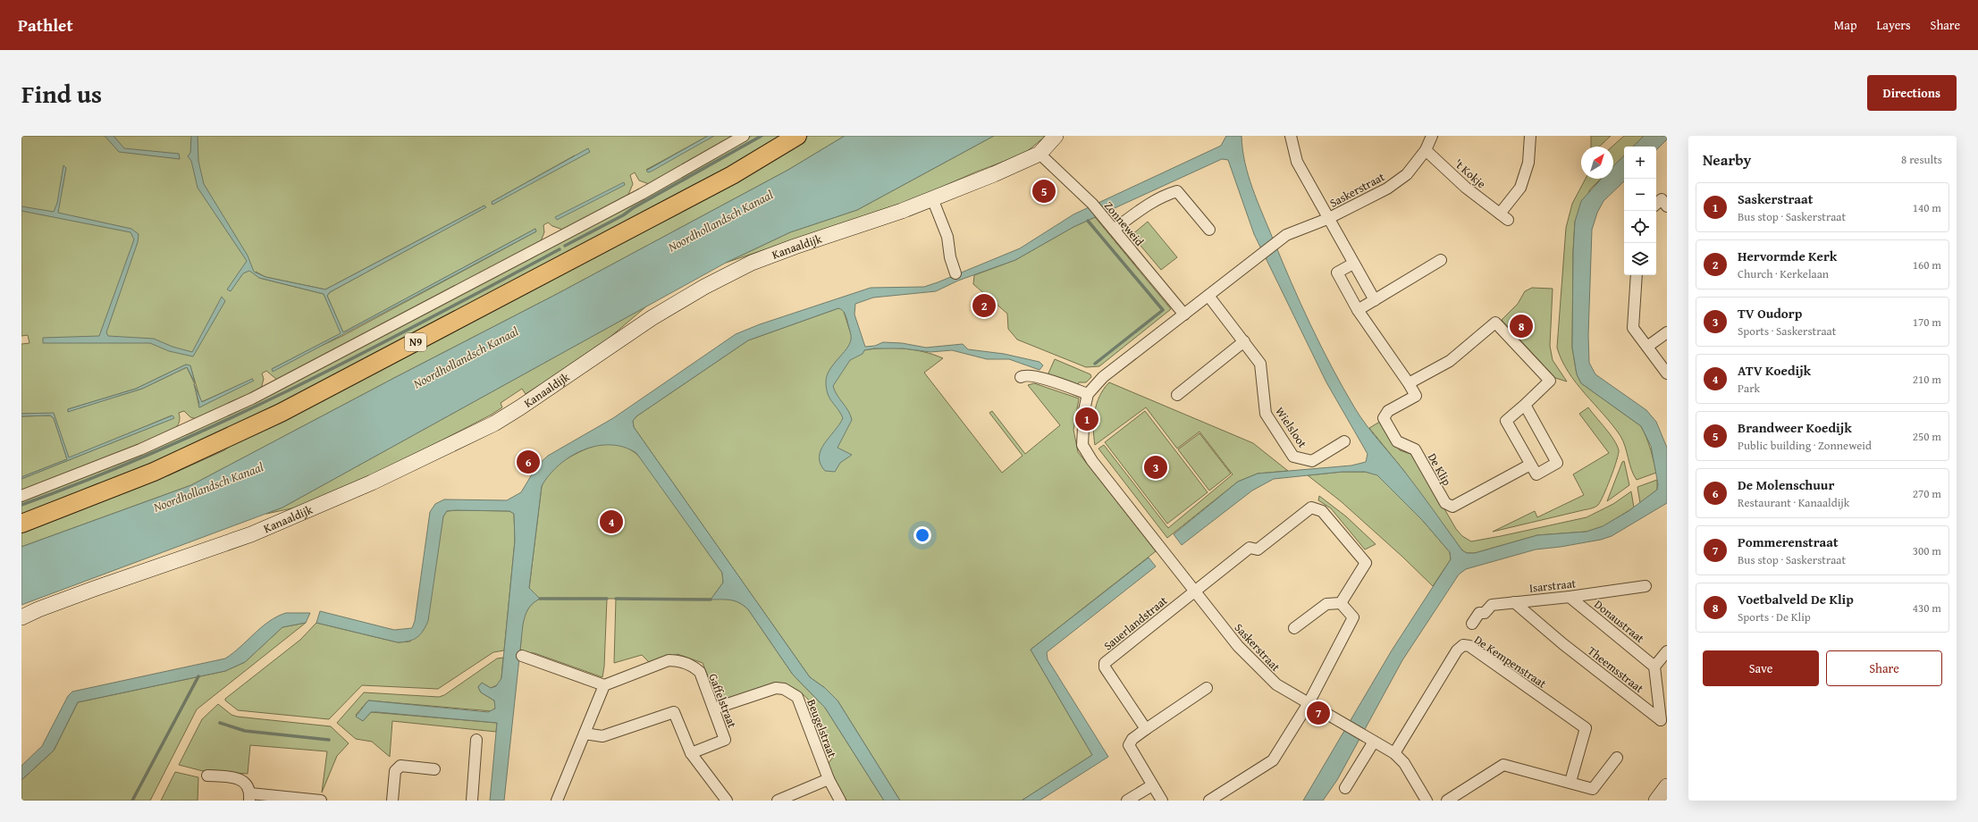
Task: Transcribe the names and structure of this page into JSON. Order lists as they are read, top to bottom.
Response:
{
  "streets": {
    "main road": ["N9"],
    "street": [
      "'t Kokje",
      "Saskerstraat",
      "Zonneweid",
      "Kanaaldijk",
      "Wielsloot",
      "De Klip",
      "Isarstraat",
      "Donaustraat",
      "Sauerlandstraat",
      "De Kempenstraat",
      "Theemsstraat",
      "Gaffelstraat",
      "Beugelstraat"
    ]
  },
  "crossings": [
    ["'t Kokje", "Saskerstraat"],
    ["Saskerstraat", "Wielsloot"],
    ["Saskerstraat", "Sauerlandstraat"],
    ["Saskerstraat", "De Kempenstraat"],
    ["Zonneweid", "Kanaaldijk"],
    ["Isarstraat", "Donaustraat"],
    ["Isarstraat", "Theemsstraat"],
    ["Donaustraat", "Theemsstraat"],
    ["Gaffelstraat", "Beugelstraat"]
  ],
  "water": ["Noordhollandsch Kanaal"],
  "north": "top right",
  "page": {
    "header": "Pathlet",
    "nav": ["Map", "Layers", "Share"],
    "title": "Find us",
    "buttons": [
      "Directions",
      ["Save", "Share"]
    ],
    "heading": ["Nearby", "8 results"],
    "map_buttons": ["+", "−"],
    "pins": [
      "5",
      "2",
      "8",
      "1",
      "6",
      "3",
      "4",
      "7"
    ],
    "list": [
      {
        "mark": "1",
        "name": "Saskerstraat",
        "note": "Bus stop · Saskerstraat",
        "value": "140 m"
      },
      {
        "mark": "2",
        "name": "Hervormde Kerk",
        "note": "Church · Kerkelaan",
        "value": "160 m"
      },
      {
        "mark": "3",
        "name": "TV Oudorp",
        "note": "Sports · Saskerstraat",
        "value": "170 m"
      },
      {
        "mark": "4",
        "name": "ATV Koedijk",
        "note": "Park",
        "value": "210 m"
      },
      {
        "mark": "5",
        "name": "Brandweer Koedijk",
        "note": "Public building · Zonneweid",
        "value": "250 m"
      },
      {
        "mark": "6",
        "name": "De Molenschuur",
        "note": "Restaurant · Kanaaldijk",
        "value": "270 m"
      },
      {
        "mark": "7",
        "name": "Pommerenstraat",
        "note": "Bus stop · Saskerstraat",
        "value": "300 m"
      },
      {
        "mark": "8",
        "name": "Voetbalveld De Klip",
        "note": "Sports · De Klip",
        "value": "430 m"
      }
    ]
  }
}
